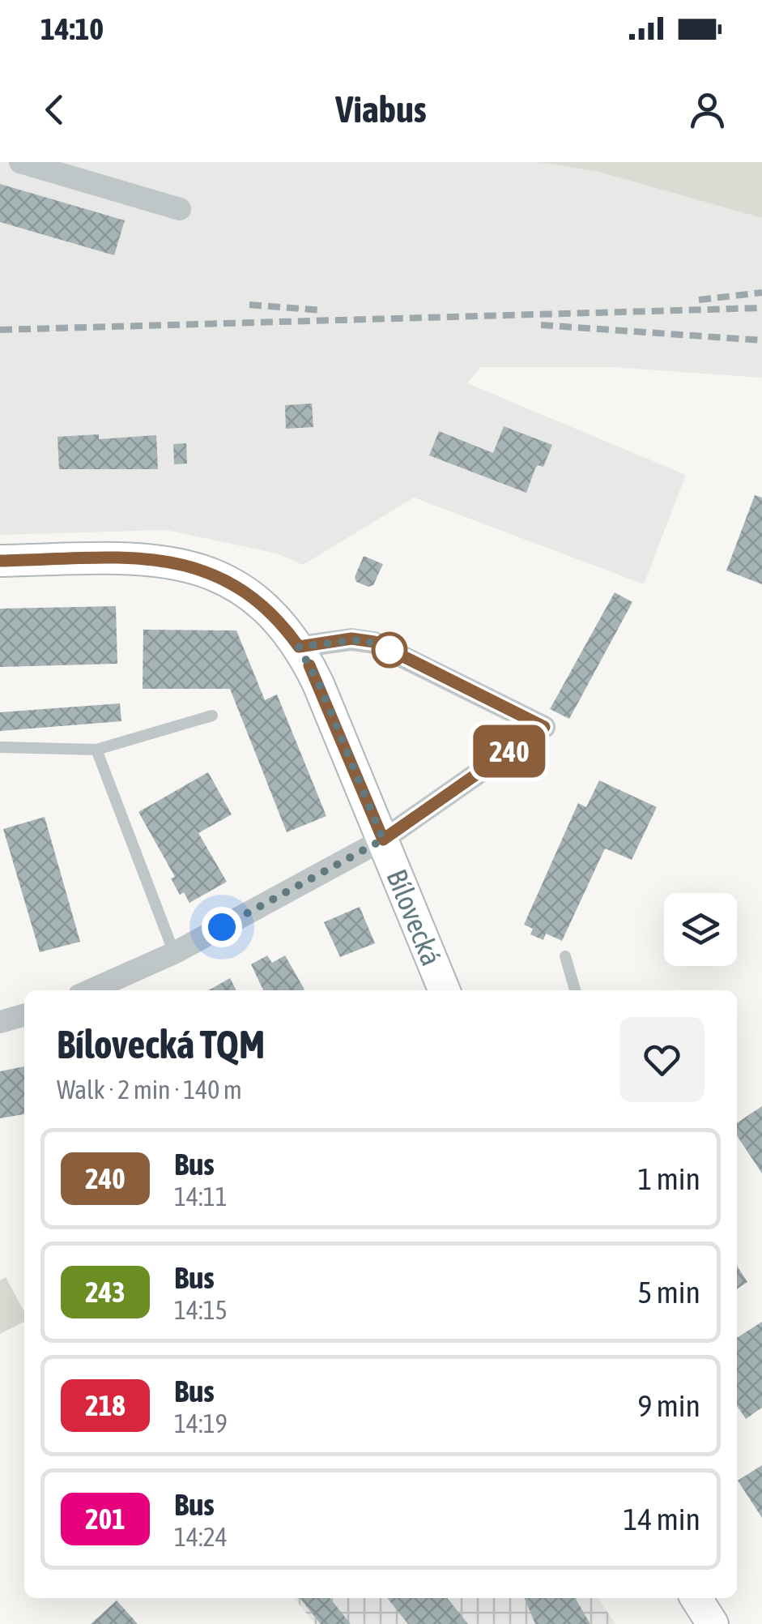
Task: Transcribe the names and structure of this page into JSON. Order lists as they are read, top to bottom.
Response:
{
  "streets": {
    "main road": ["Bílovecká"]
  },
  "lines": ["bus line 240"],
  "page": {
    "status": "14:10",
    "header": "Viabus",
    "on_map": "240",
    "heading": ["Bílovecká TQM", "Walk · 2 min · 140 m"],
    "list": [
      {
        "mark": "240",
        "name": "Bus",
        "note": "14:11",
        "value": "1 min"
      },
      {
        "mark": "243",
        "name": "Bus",
        "note": "14:15",
        "value": "5 min"
      },
      {
        "mark": "218",
        "name": "Bus",
        "note": "14:19",
        "value": "9 min"
      },
      {
        "mark": "201",
        "name": "Bus",
        "note": "14:24",
        "value": "14 min"
      }
    ]
  }
}
